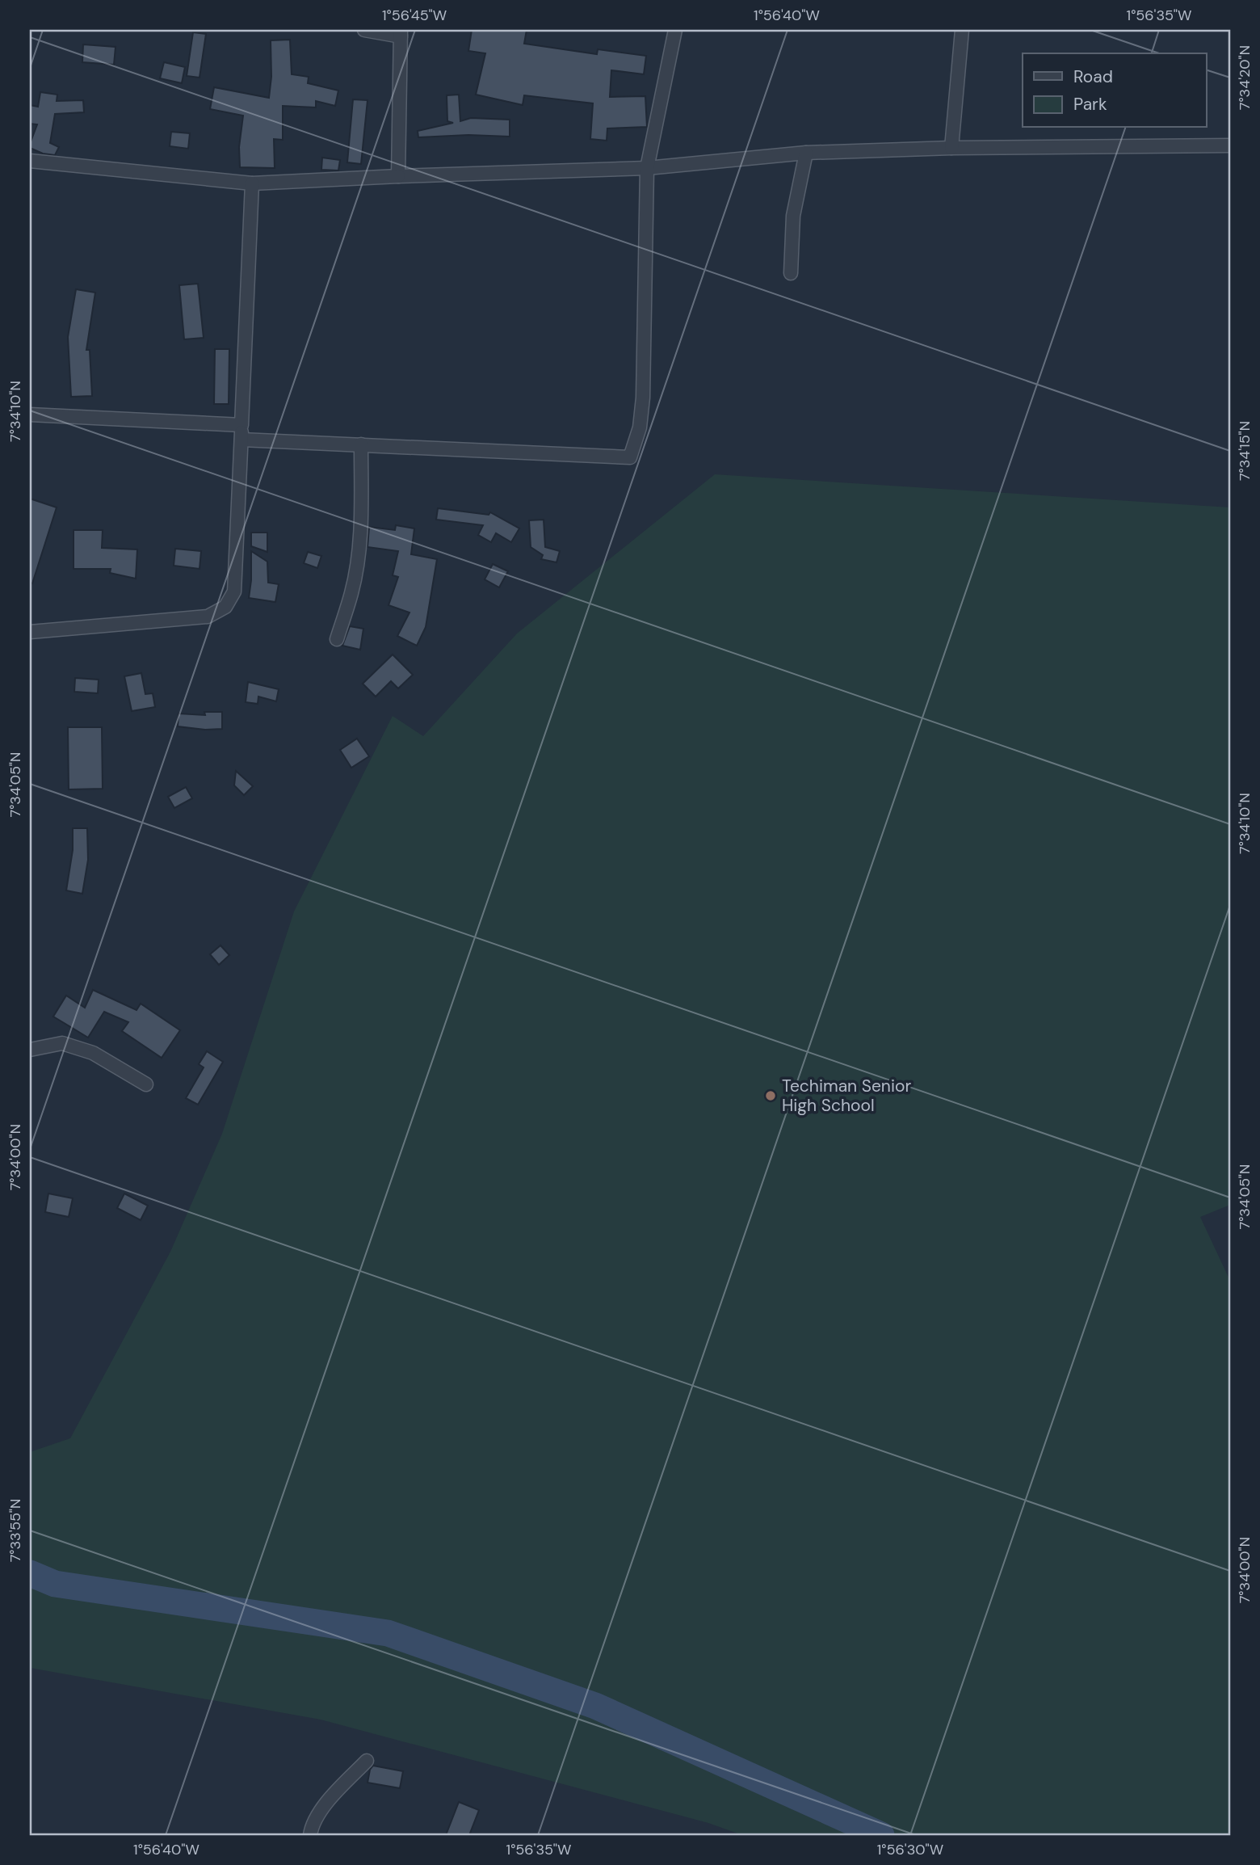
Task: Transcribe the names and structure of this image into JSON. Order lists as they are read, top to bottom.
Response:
{
  "places": ["Techiman Senior High School"],
  "legend": ["Road", "Park"],
  "coordinates": [
    "1°56'45\"W",
    "1°56'40\"W",
    "1°56'35\"W",
    "7°34'20\"N",
    "7°34'10\"N",
    "7°34'15\"N",
    "7°34'05\"N",
    "7°34'00\"N",
    "7°33'55\"N",
    "1°56'30\"W"
  ]
}
